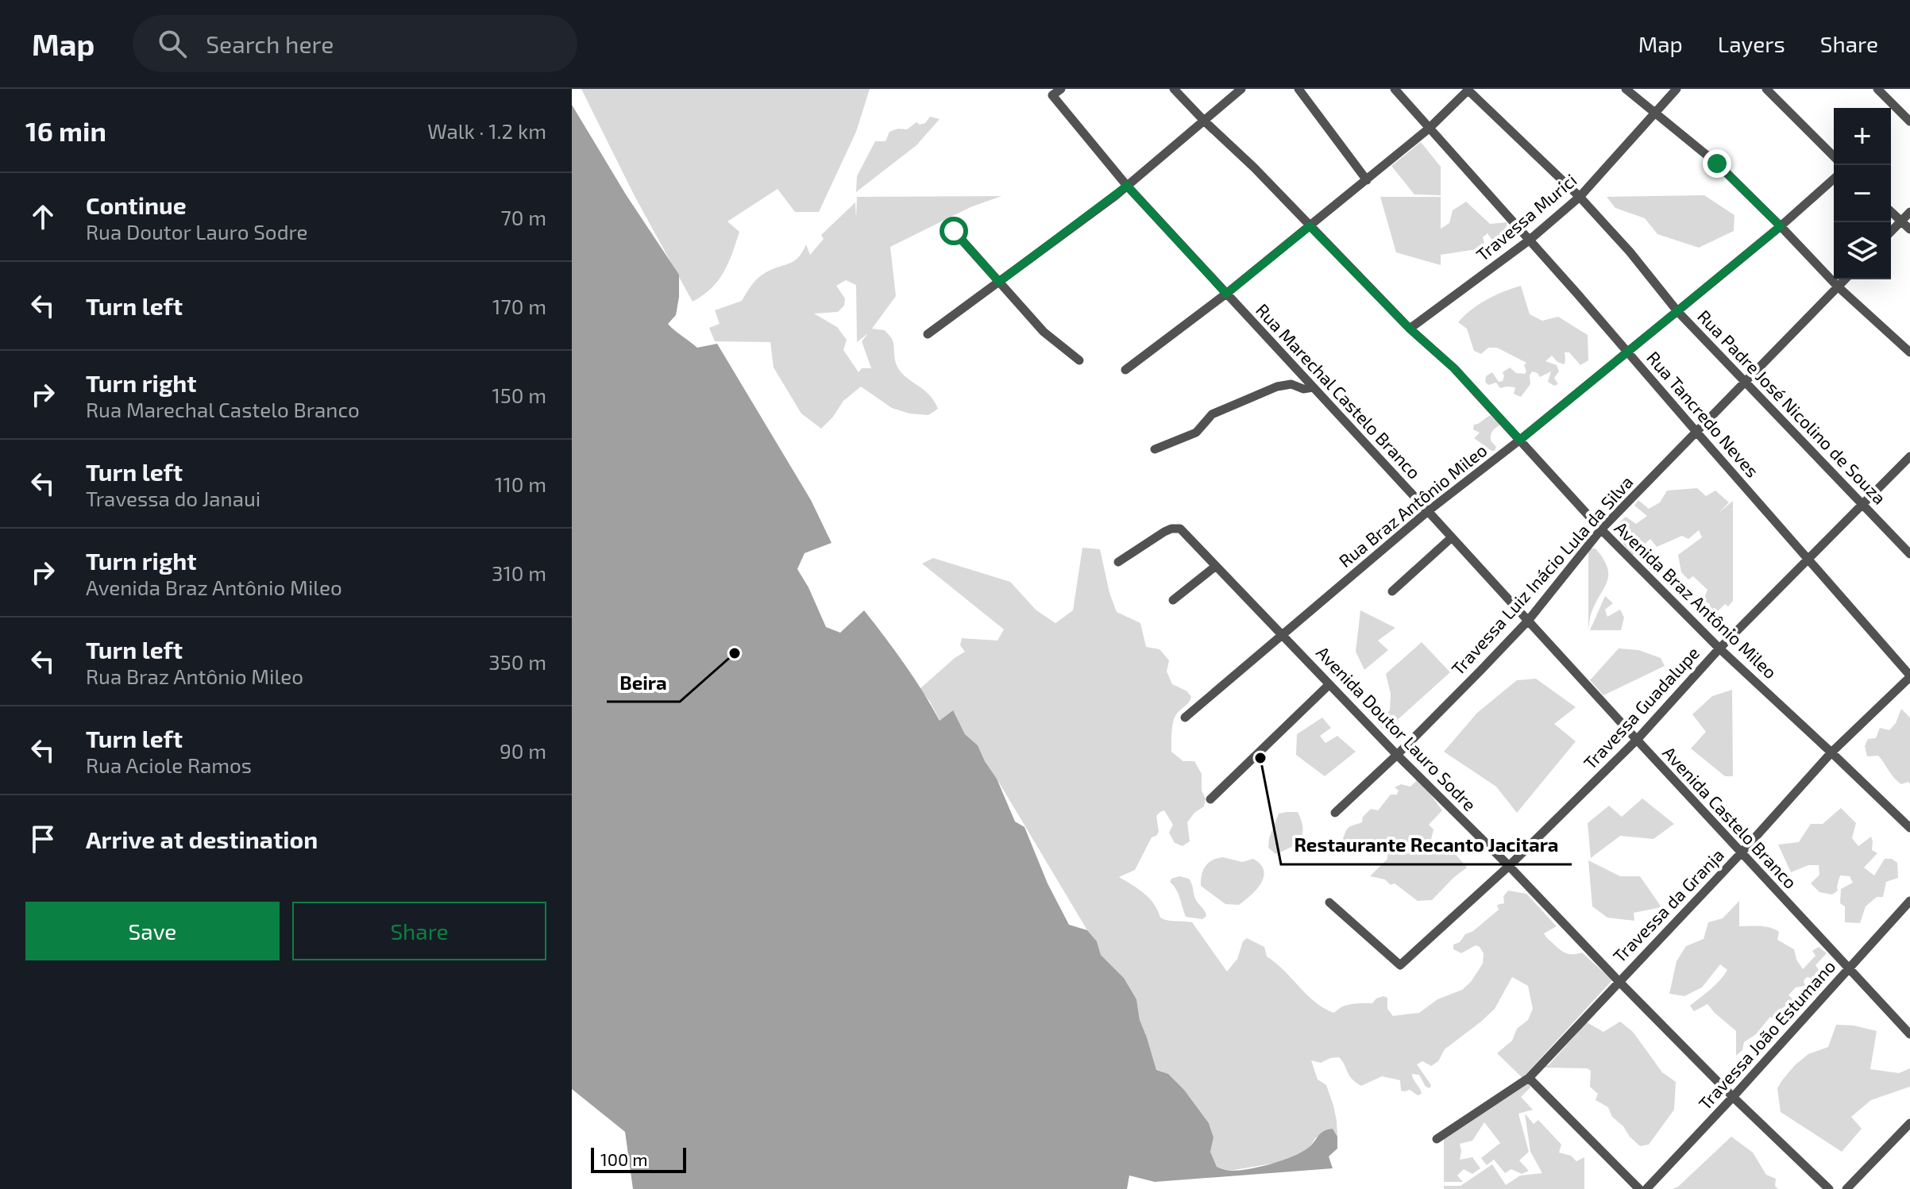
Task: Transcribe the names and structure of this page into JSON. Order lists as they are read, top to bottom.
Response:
{
  "streets": {
    "street": [
      "Travessa Murici",
      "Rua Marechal Castelo Branco",
      "Rua Padre José Nicolino de Souza",
      "Rua Tancredo Neves",
      "Rua Braz Antônio Mileo",
      "Travessa Luiz Inácio Lula da Silva",
      "Avenida Braz Antônio Mileo",
      "Travessa Guadalupe",
      "Avenida Doutor Lauro Sodre",
      "Avenida Castelo Branco",
      "Travessa da Granja",
      "Travessa João Estumano"
    ]
  },
  "crossings": [
    ["Travessa Murici", "Rua Padre José Nicolino de Souza"],
    ["Travessa Murici", "Rua Tancredo Neves"],
    ["Travessa Murici", "Avenida Braz Antônio Mileo"],
    ["Rua Marechal Castelo Branco", "Rua Braz Antônio Mileo"],
    ["Rua Marechal Castelo Branco", "Travessa Luiz Inácio Lula da Silva"],
    ["Rua Marechal Castelo Branco", "Avenida Castelo Branco"],
    ["Rua Padre José Nicolino de Souza", "Rua Braz Antônio Mileo"],
    ["Rua Padre José Nicolino de Souza", "Travessa Luiz Inácio Lula da Silva"],
    ["Rua Padre José Nicolino de Souza", "Travessa Guadalupe"],
    ["Rua Tancredo Neves", "Rua Braz Antônio Mileo"],
    ["Rua Tancredo Neves", "Travessa Luiz Inácio Lula da Silva"],
    ["Rua Tancredo Neves", "Travessa Guadalupe"],
    ["Rua Tancredo Neves", "Travessa da Granja"],
    ["Rua Braz Antônio Mileo", "Avenida Braz Antônio Mileo"],
    ["Rua Braz Antônio Mileo", "Avenida Doutor Lauro Sodre"],
    ["Travessa Luiz Inácio Lula da Silva", "Avenida Braz Antônio Mileo"],
    ["Travessa Luiz Inácio Lula da Silva", "Avenida Doutor Lauro Sodre"],
    ["Travessa Luiz Inácio Lula da Silva", "Avenida Castelo Branco"],
    ["Avenida Braz Antônio Mileo", "Travessa Guadalupe"],
    ["Avenida Braz Antônio Mileo", "Travessa da Granja"],
    ["Travessa Guadalupe", "Avenida Doutor Lauro Sodre"],
    ["Travessa Guadalupe", "Avenida Castelo Branco"],
    ["Avenida Doutor Lauro Sodre", "Travessa da Granja"],
    ["Avenida Doutor Lauro Sodre", "Travessa João Estumano"],
    ["Avenida Castelo Branco", "Travessa da Granja"],
    ["Avenida Castelo Branco", "Travessa João Estumano"]
  ],
  "places": ["Beira", "Restaurante Recanto Jacitara"],
  "scale_bar": "100 m",
  "page": {
    "header": "Map",
    "search": "Search here",
    "nav": ["Map", "Layers", "Share"],
    "heading": ["16 min", "Walk · 1.2 km"],
    "map_buttons": ["+", "−"],
    "list": [
      ["Continue", "Rua Doutor Lauro Sodre", "70 m"],
      ["Turn left", "170 m"],
      ["Turn right", "Rua Marechal Castelo Branco", "150 m"],
      ["Turn left", "Travessa do Janaui", "110 m"],
      ["Turn right", "Avenida Braz Antônio Mileo", "310 m"],
      ["Turn left", "Rua Braz Antônio Mileo", "350 m"],
      ["Turn left", "Rua Aciole Ramos", "90 m"],
      "Arrive at destination"
    ],
    "buttons": ["Save", "Share"],
    "scale": "100 m"
  }
}
